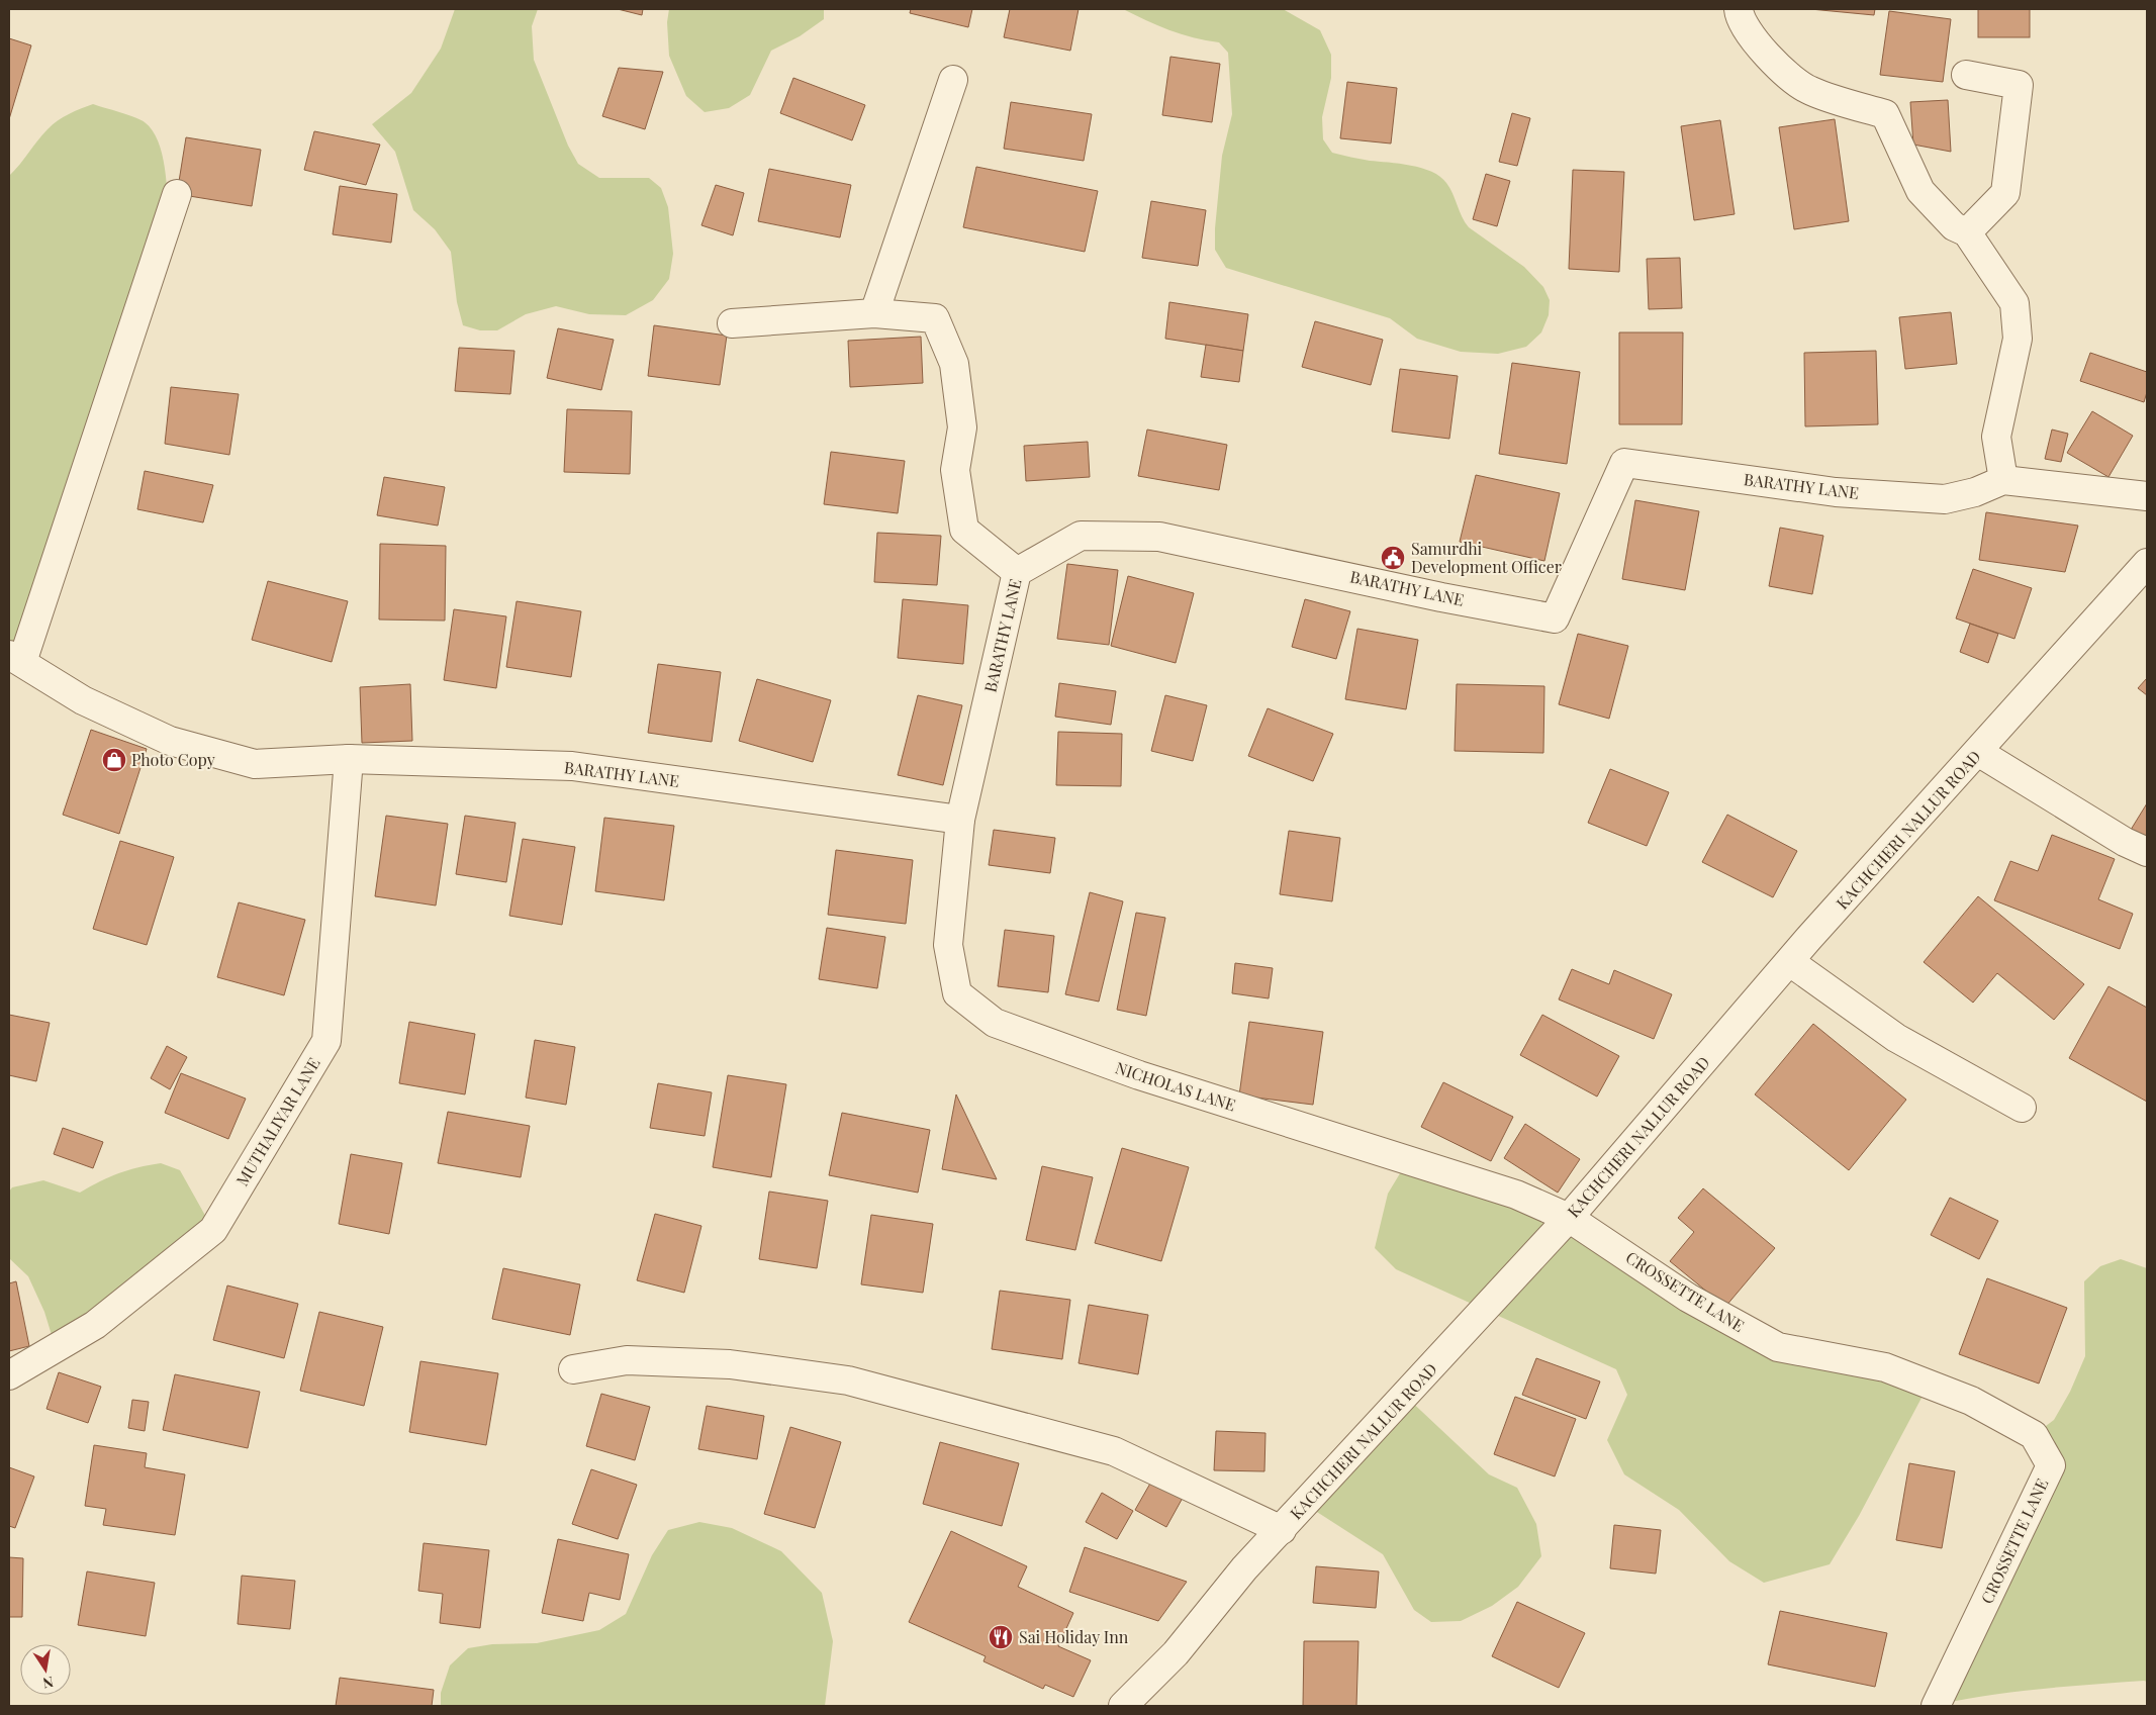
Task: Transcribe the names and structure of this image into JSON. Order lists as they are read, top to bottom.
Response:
{
  "streets": {
    "street": [
      "BARATHY LANE",
      "KACHCHERI NALLUR ROAD",
      "NICHOLAS LANE",
      "MUTHALIYAR LANE",
      "CROSSETTE LANE"
    ]
  },
  "crossings": [
    ["BARATHY LANE", "NICHOLAS LANE"],
    ["BARATHY LANE", "MUTHALIYAR LANE"],
    ["KACHCHERI NALLUR ROAD", "NICHOLAS LANE"],
    ["KACHCHERI NALLUR ROAD", "CROSSETTE LANE"],
    ["NICHOLAS LANE", "CROSSETTE LANE"]
  ],
  "places": {
    "public building": ["Samurdhi Development Officer"],
    "shop": ["Photo Copy"],
    "restaurant": ["Sai Holiday Inn"]
  },
  "north": "bottom"
}
